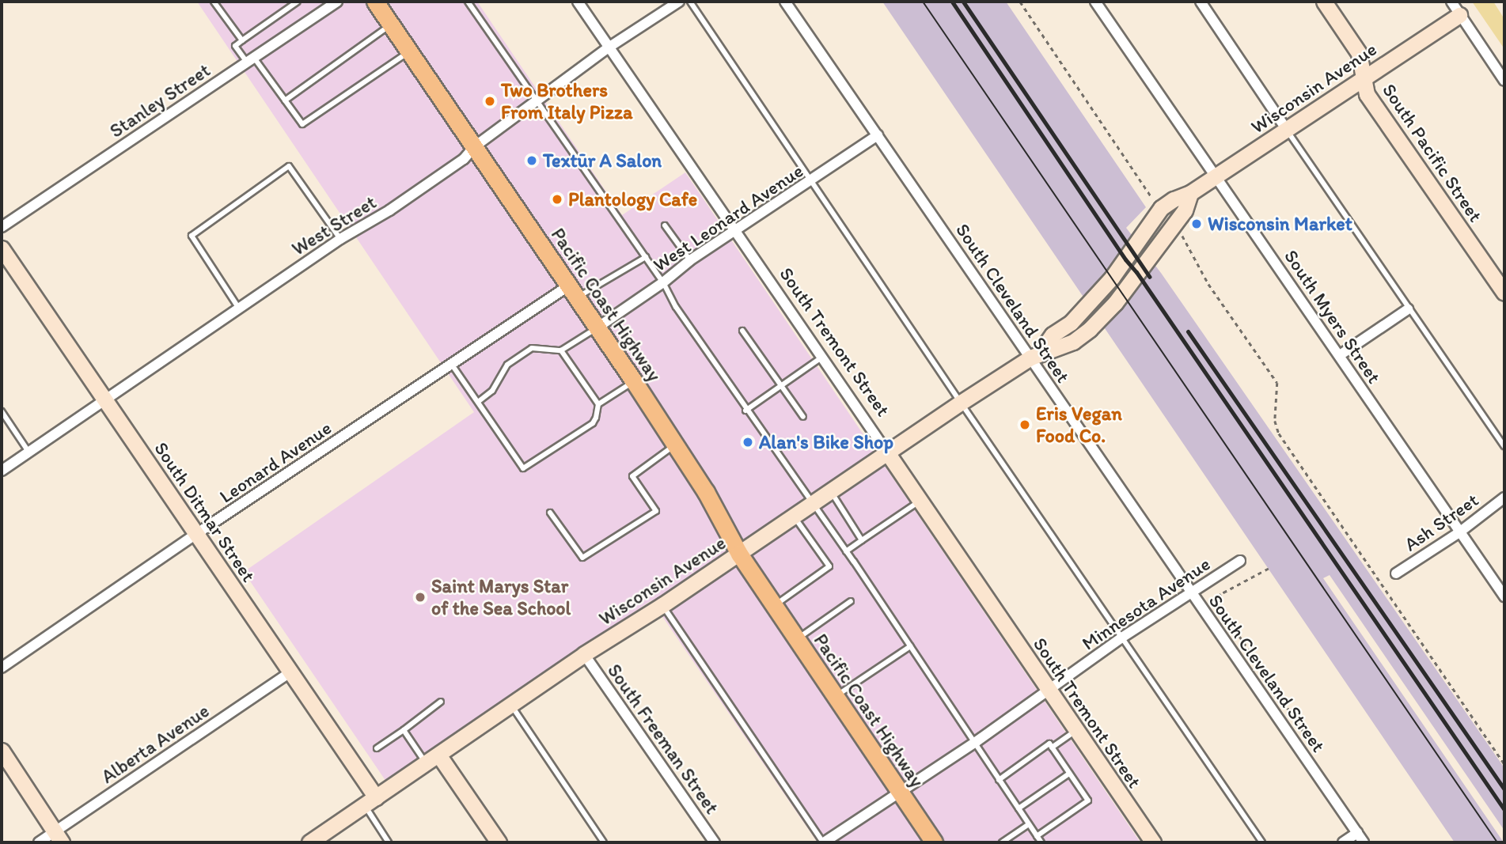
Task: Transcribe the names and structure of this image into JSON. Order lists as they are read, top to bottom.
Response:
{
  "streets": {
    "main road": [
      "Wisconsin Avenue",
      "South Pacific Street",
      "Pacific Coast Highway",
      "South Tremont Street",
      "South Ditmar Street"
    ],
    "street": [
      "Stanley Street",
      "West Leonard Avenue",
      "West Street",
      "South Cleveland Street",
      "South Myers Street",
      "Leonard Avenue",
      "Ash Street",
      "Minnesota Avenue",
      "South Freeman Street",
      "Alberta Avenue"
    ]
  },
  "crossings": [
    ["Wisconsin Avenue", "South Pacific Street"],
    ["Wisconsin Avenue", "South Cleveland Street"],
    ["Wisconsin Avenue", "Pacific Coast Highway"],
    ["Wisconsin Avenue", "South Myers Street"],
    ["Wisconsin Avenue", "South Tremont Street"],
    ["Wisconsin Avenue", "South Ditmar Street"],
    ["Wisconsin Avenue", "South Freeman Street"],
    ["West Leonard Avenue", "South Cleveland Street"],
    ["West Leonard Avenue", "Pacific Coast Highway"],
    ["West Leonard Avenue", "South Tremont Street"],
    ["West Street", "Pacific Coast Highway"],
    ["West Street", "South Tremont Street"],
    ["West Street", "South Ditmar Street"],
    ["South Cleveland Street", "Minnesota Avenue"],
    ["Pacific Coast Highway", "Leonard Avenue"],
    ["Pacific Coast Highway", "Minnesota Avenue"],
    ["South Myers Street", "Ash Street"],
    ["South Tremont Street", "Minnesota Avenue"],
    ["Leonard Avenue", "South Ditmar Street"],
    ["South Ditmar Street", "Alberta Avenue"]
  ],
  "places": [
    "Two Brothers From Italy Pizza",
    "Textūr A Salon",
    "Plantology Cafe",
    "Wisconsin Market",
    "Eris Vegan Food Co.",
    "Alan's Bike Shop",
    "Saint Marys Star of the Sea School"
  ]
}
